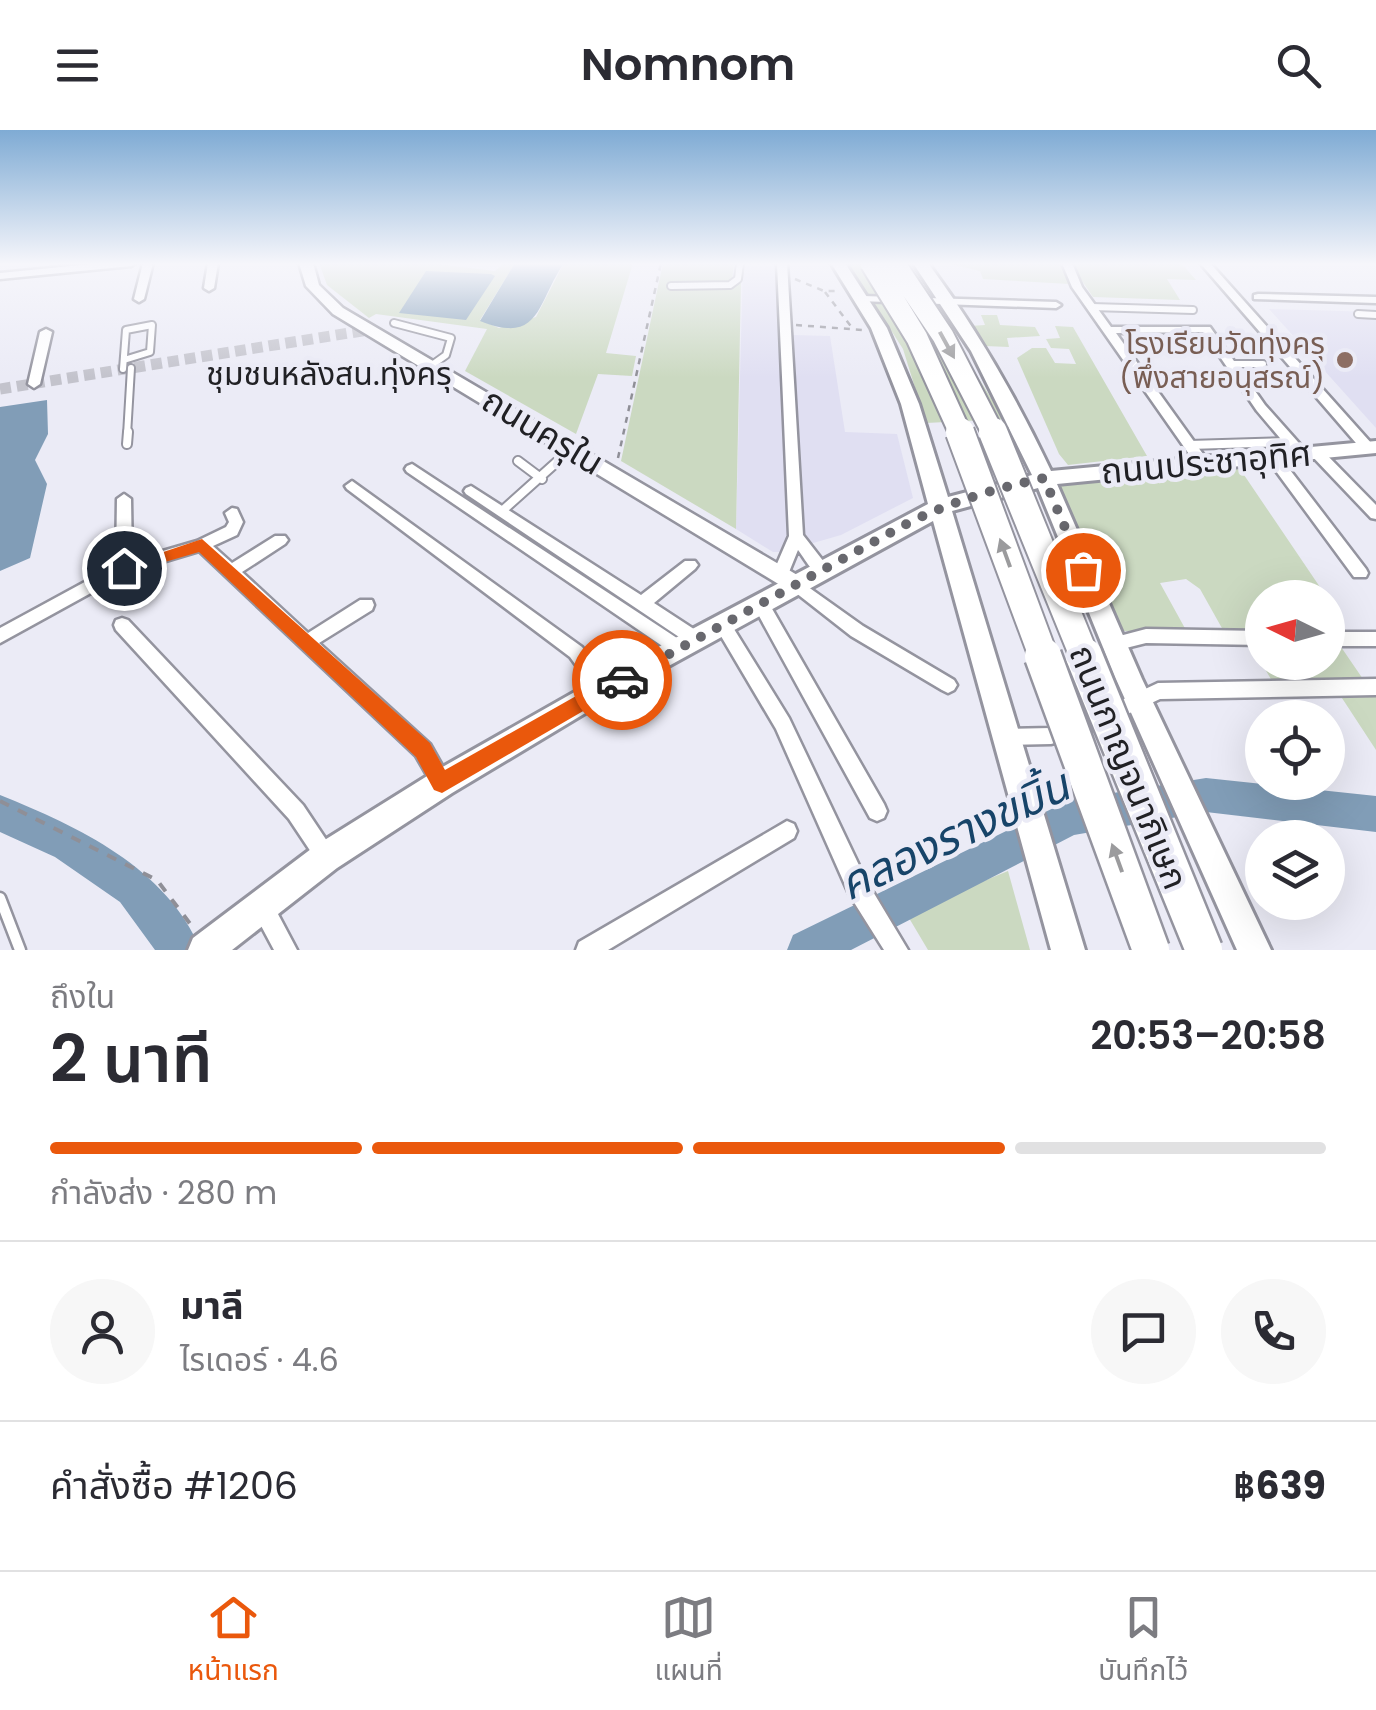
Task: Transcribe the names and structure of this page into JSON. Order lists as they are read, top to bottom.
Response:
{
  "streets": {
    "highway": ["ถนนกาญจนาภิเษก"],
    "main road": ["ถนนประชาอุทิศ"],
    "street": ["ถนนครุใน"]
  },
  "crossings": [
    ["ถนนครุใน", "ถนนประชาอุทิศ"]
  ],
  "districts": ["ชุมชนหลังสน.ทุ่งครุ"],
  "water": ["คลองรางขมิ้น"],
  "places": ["โรงเรียนวัดทุ่งครุ (พึ่งสายอนุสรณ์)"],
  "north": "left",
  "page": {
    "header": "Nomnom",
    "heading": ["2 นาที", "ถึงใน", "20:53–20:58"],
    "panel": [
      "มาลี",
      "ไรเดอร์ · 4.6",
      "คำสั่งซื้อ #1206",
      "฿639"
    ],
    "bar": "กำลังส่ง · 280 m",
    "tabs": ["หน้าแรก", "แผนที่", "บันทึกไว้"]
  }
}
